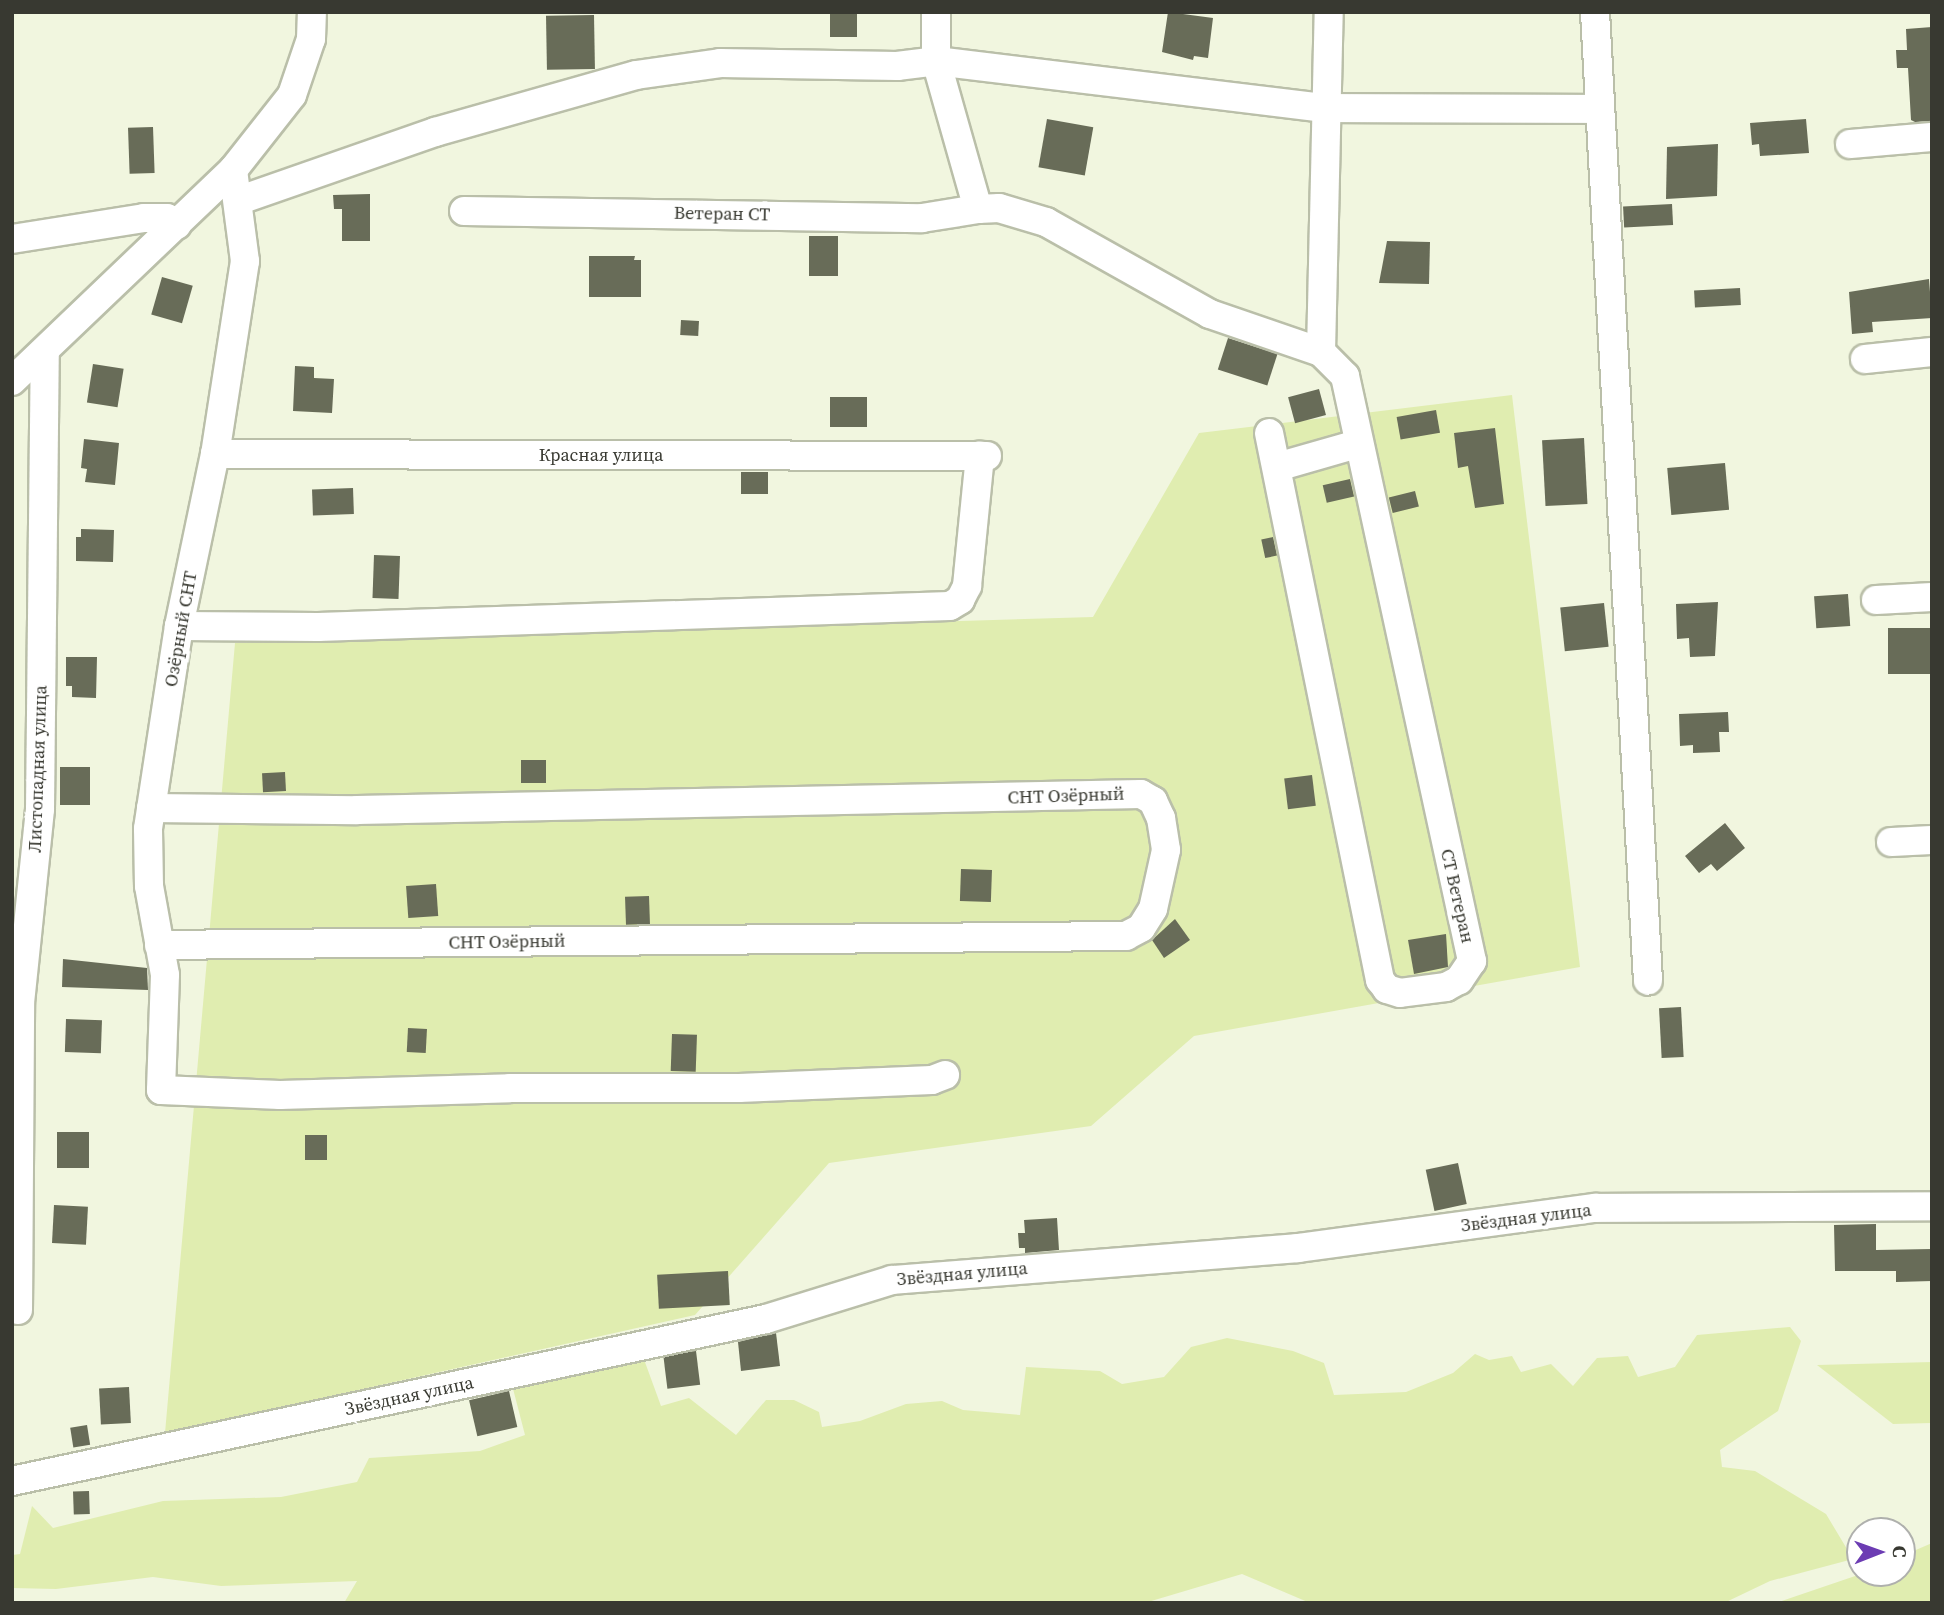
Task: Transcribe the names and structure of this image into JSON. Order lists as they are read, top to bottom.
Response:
{
  "streets": {
    "street": [
      "Ветеран СТ",
      "Красная улица",
      "Озёрный СНТ",
      "Листопадная улица",
      "СНТ Озёрный",
      "СТ Ветеран",
      "Звёздная улица"
    ]
  },
  "crossings": [
    ["Ветеран СТ", "СТ Ветеран"],
    ["Красная улица", "Озёрный СНТ"],
    ["Озёрный СНТ", "СНТ Озёрный"]
  ],
  "north": "right"
}
